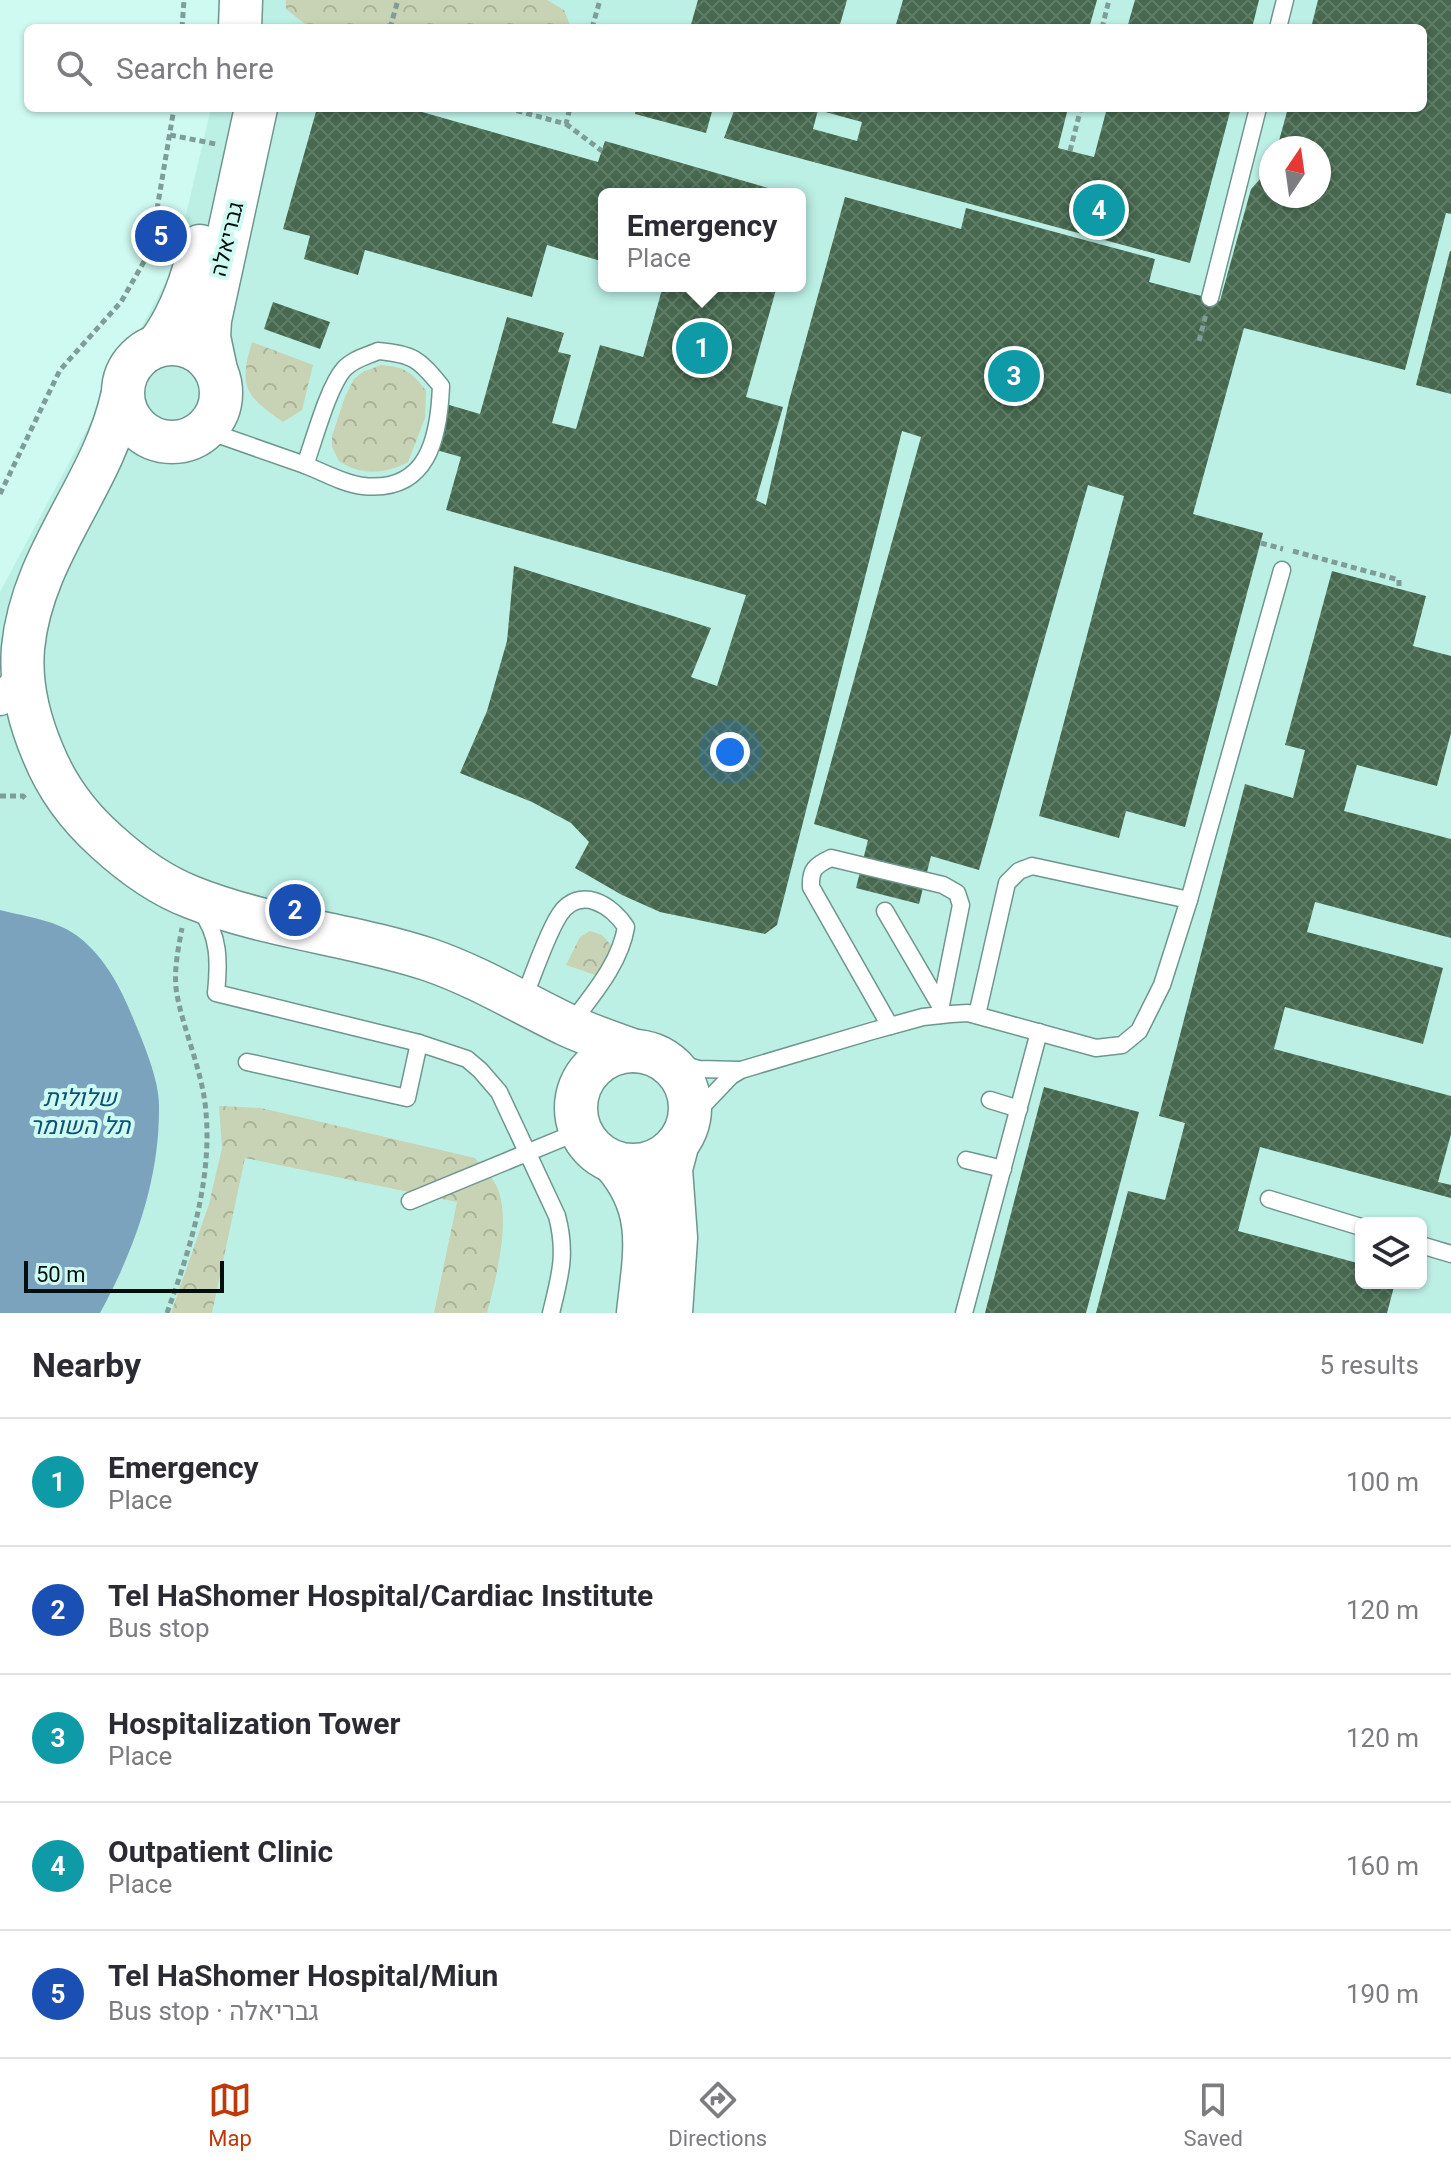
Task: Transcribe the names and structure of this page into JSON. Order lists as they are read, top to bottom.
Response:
{
  "streets": {
    "street": ["גבריאלה"]
  },
  "water": ["שלולית תל השומר"],
  "scale_bar": "50 m",
  "north": "top",
  "page": {
    "search": "Search here",
    "pins": [
      "4",
      "5",
      "1",
      "3",
      "2"
    ],
    "popup": ["Emergency", "Place"],
    "scale": "50 m",
    "heading": ["Nearby", "5 results"],
    "list": [
      {
        "mark": "1",
        "name": "Emergency",
        "note": "Place",
        "value": "100 m"
      },
      {
        "mark": "2",
        "name": "Tel HaShomer Hospital/Cardiac Institute",
        "note": "Bus stop",
        "value": "120 m"
      },
      {
        "mark": "3",
        "name": "Hospitalization Tower",
        "note": "Place",
        "value": "120 m"
      },
      {
        "mark": "4",
        "name": "Outpatient Clinic",
        "note": "Place",
        "value": "160 m"
      },
      {
        "mark": "5",
        "name": "Tel HaShomer Hospital/Miun",
        "note": "Bus stop · גבריאלה",
        "value": "190 m"
      }
    ],
    "nav": ["Map", "Directions", "Saved"]
  }
}
